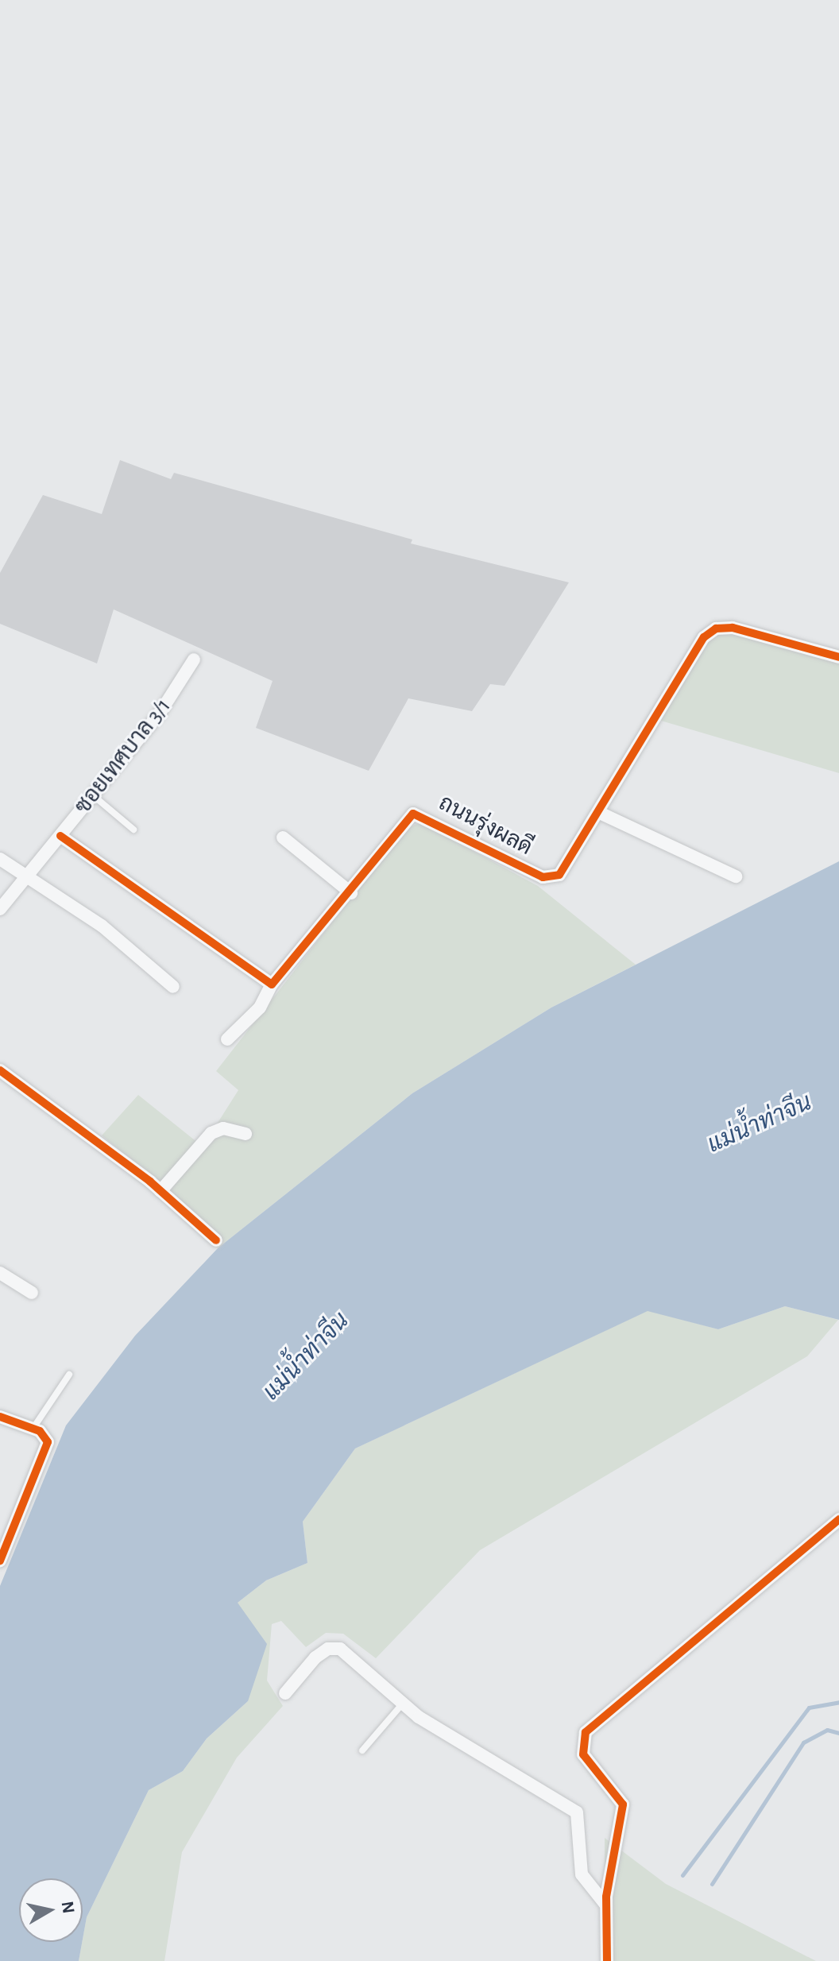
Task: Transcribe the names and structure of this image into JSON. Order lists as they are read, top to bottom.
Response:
{
  "streets": {
    "street": ["ซอยเทศบาล 3/1", "ถนนรุ่งผลดี"]
  },
  "water": ["แม่น้ำท่าจีน"],
  "north": "right"
}
